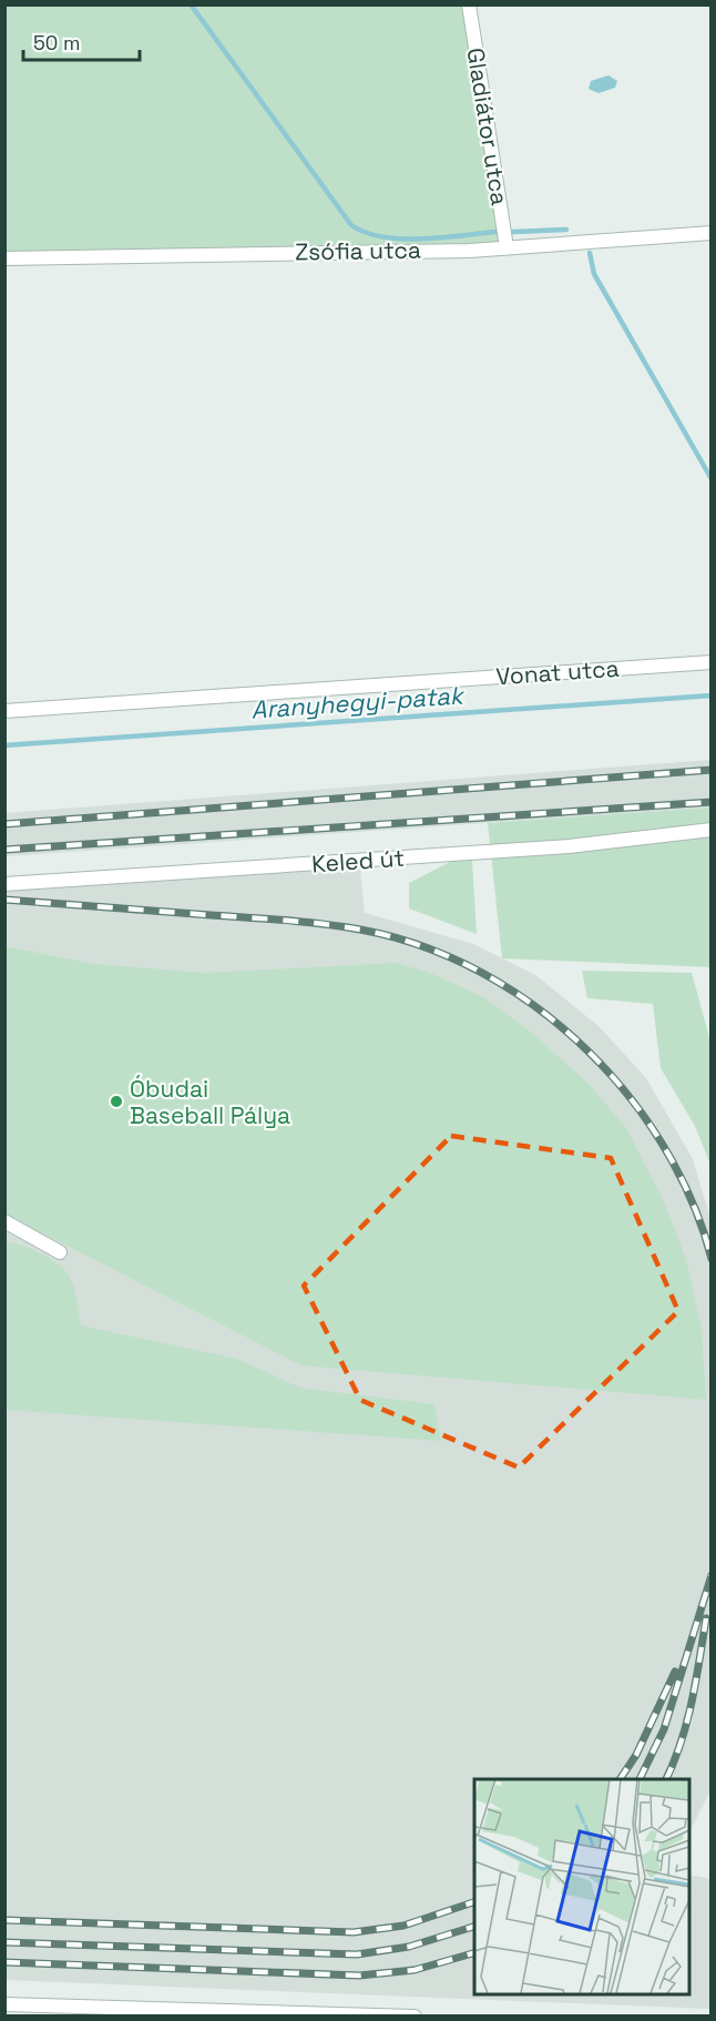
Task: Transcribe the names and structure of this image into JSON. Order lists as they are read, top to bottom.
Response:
{
  "streets": {
    "street": [
      "Gladiátor utca",
      "Zsófia utca",
      "Vonat utca",
      "Keled út"
    ]
  },
  "crossings": [
    ["Gladiátor utca", "Zsófia utca"]
  ],
  "water": ["Aranyhegyi-patak"],
  "places": ["Óbudai Baseball Pálya"],
  "scale_bar": "50 m"
}
